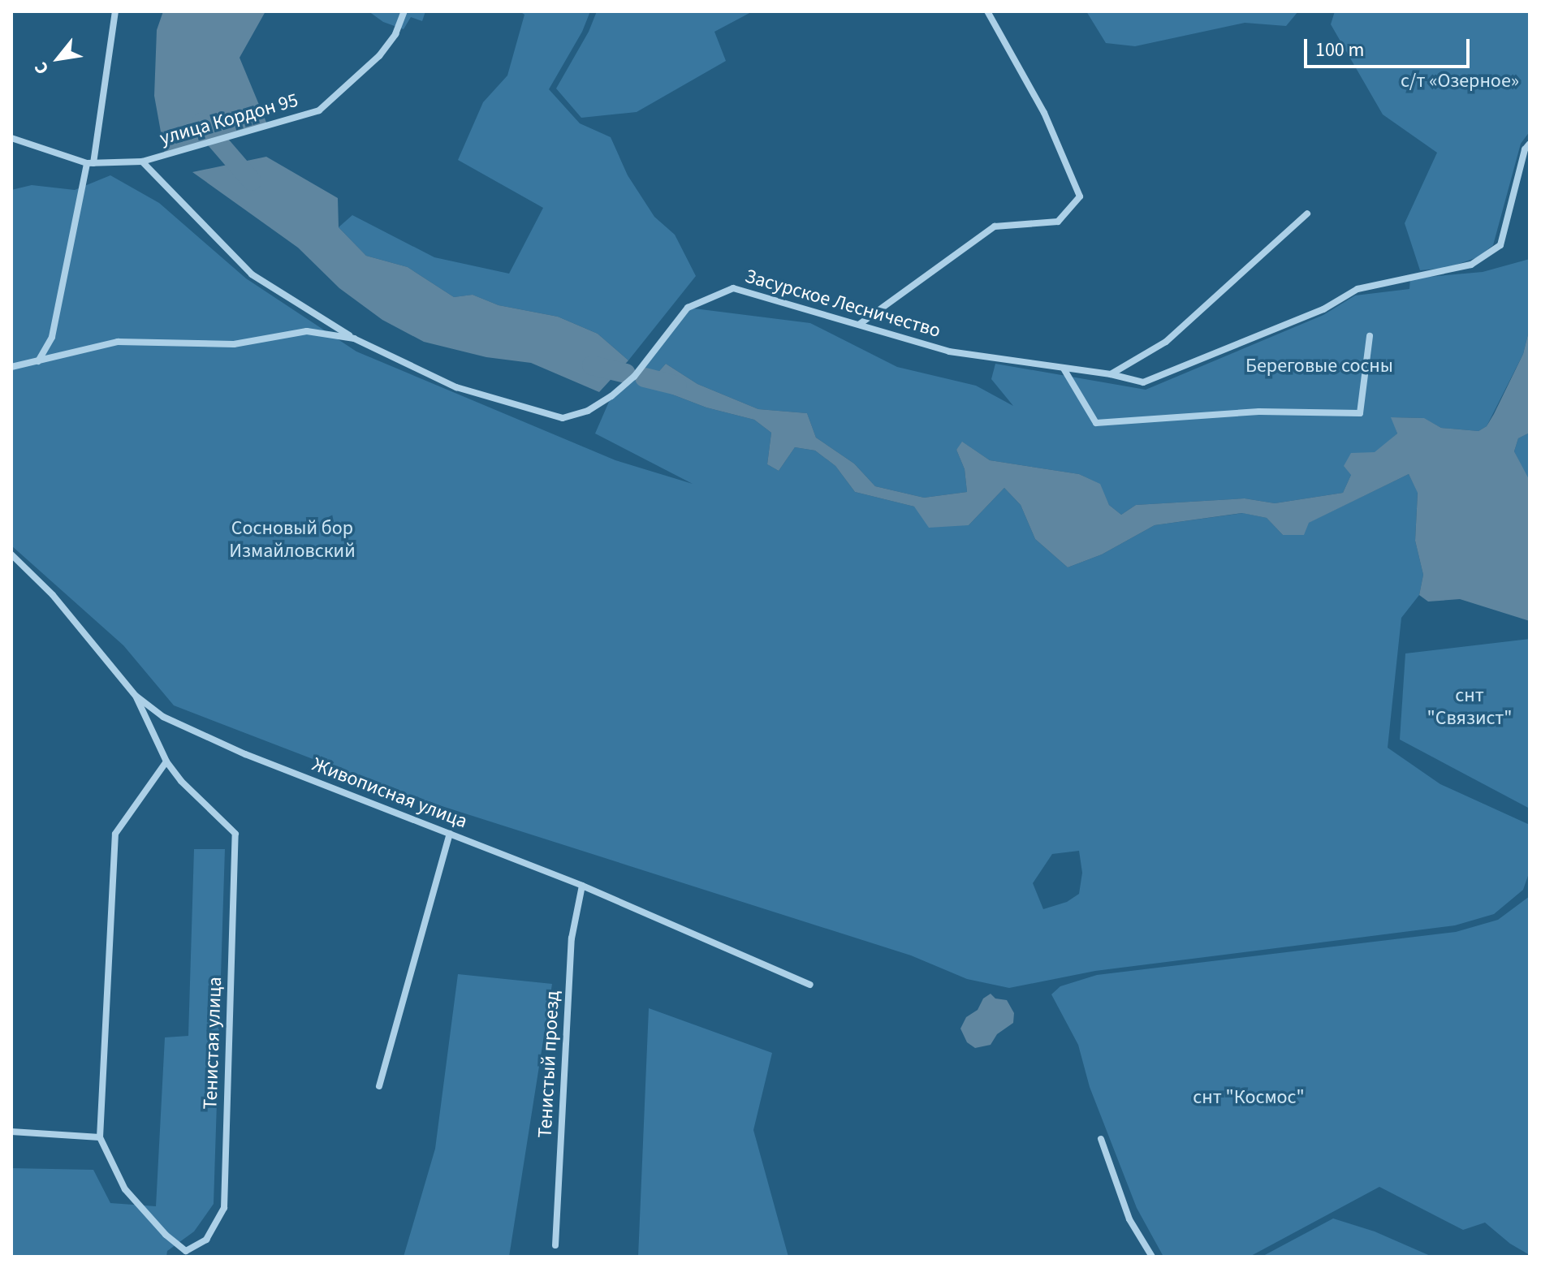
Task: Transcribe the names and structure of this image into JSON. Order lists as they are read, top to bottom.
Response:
{
  "streets": {
    "street": [
      "улица Кордон 95",
      "Засурское Лесничество",
      "Живописная улица",
      "Тенистая улица",
      "Тенистый проезд"
    ]
  },
  "crossings": [
    ["Живописная улица", "Тенистая улица"],
    ["Живописная улица", "Тенистый проезд"]
  ],
  "parks": [
    "с/т «Озерное»",
    "Береговые сосны",
    "Сосновый бор Измайловский",
    "снт \"Связист\"",
    "снт \"Космос\""
  ],
  "scale_bar": "100 m",
  "north": "bottom left"
}
